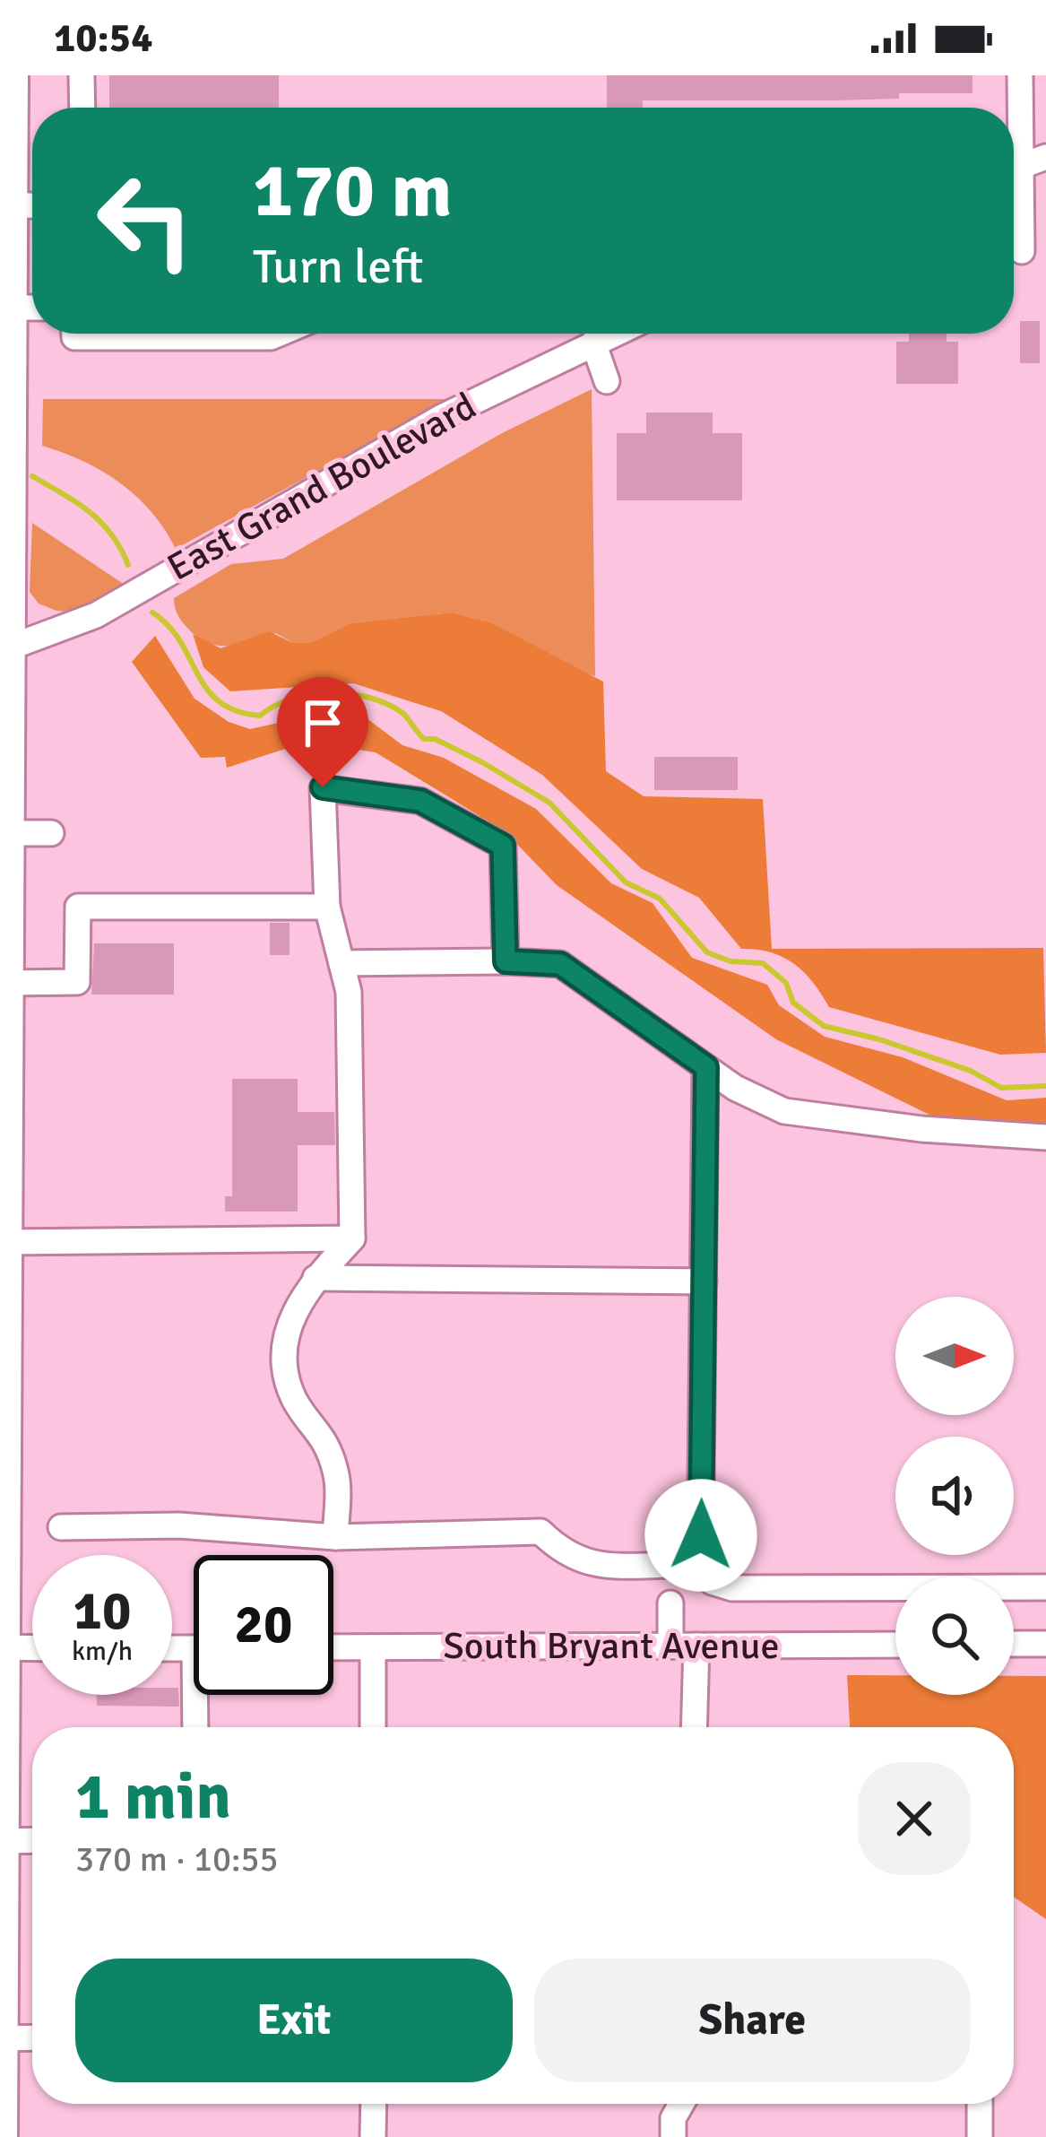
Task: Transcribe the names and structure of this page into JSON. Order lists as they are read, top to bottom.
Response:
{
  "streets": {
    "street": ["East Grand Boulevard", "South Bryant Avenue"]
  },
  "north": "right",
  "page": {
    "status": "10:54",
    "turn": ["170 m", "Turn left"],
    "speed": "10 km/h",
    "limit": "20",
    "heading": ["1 min", "370 m · 10:55"],
    "buttons": ["Exit", "Share"]
  }
}
